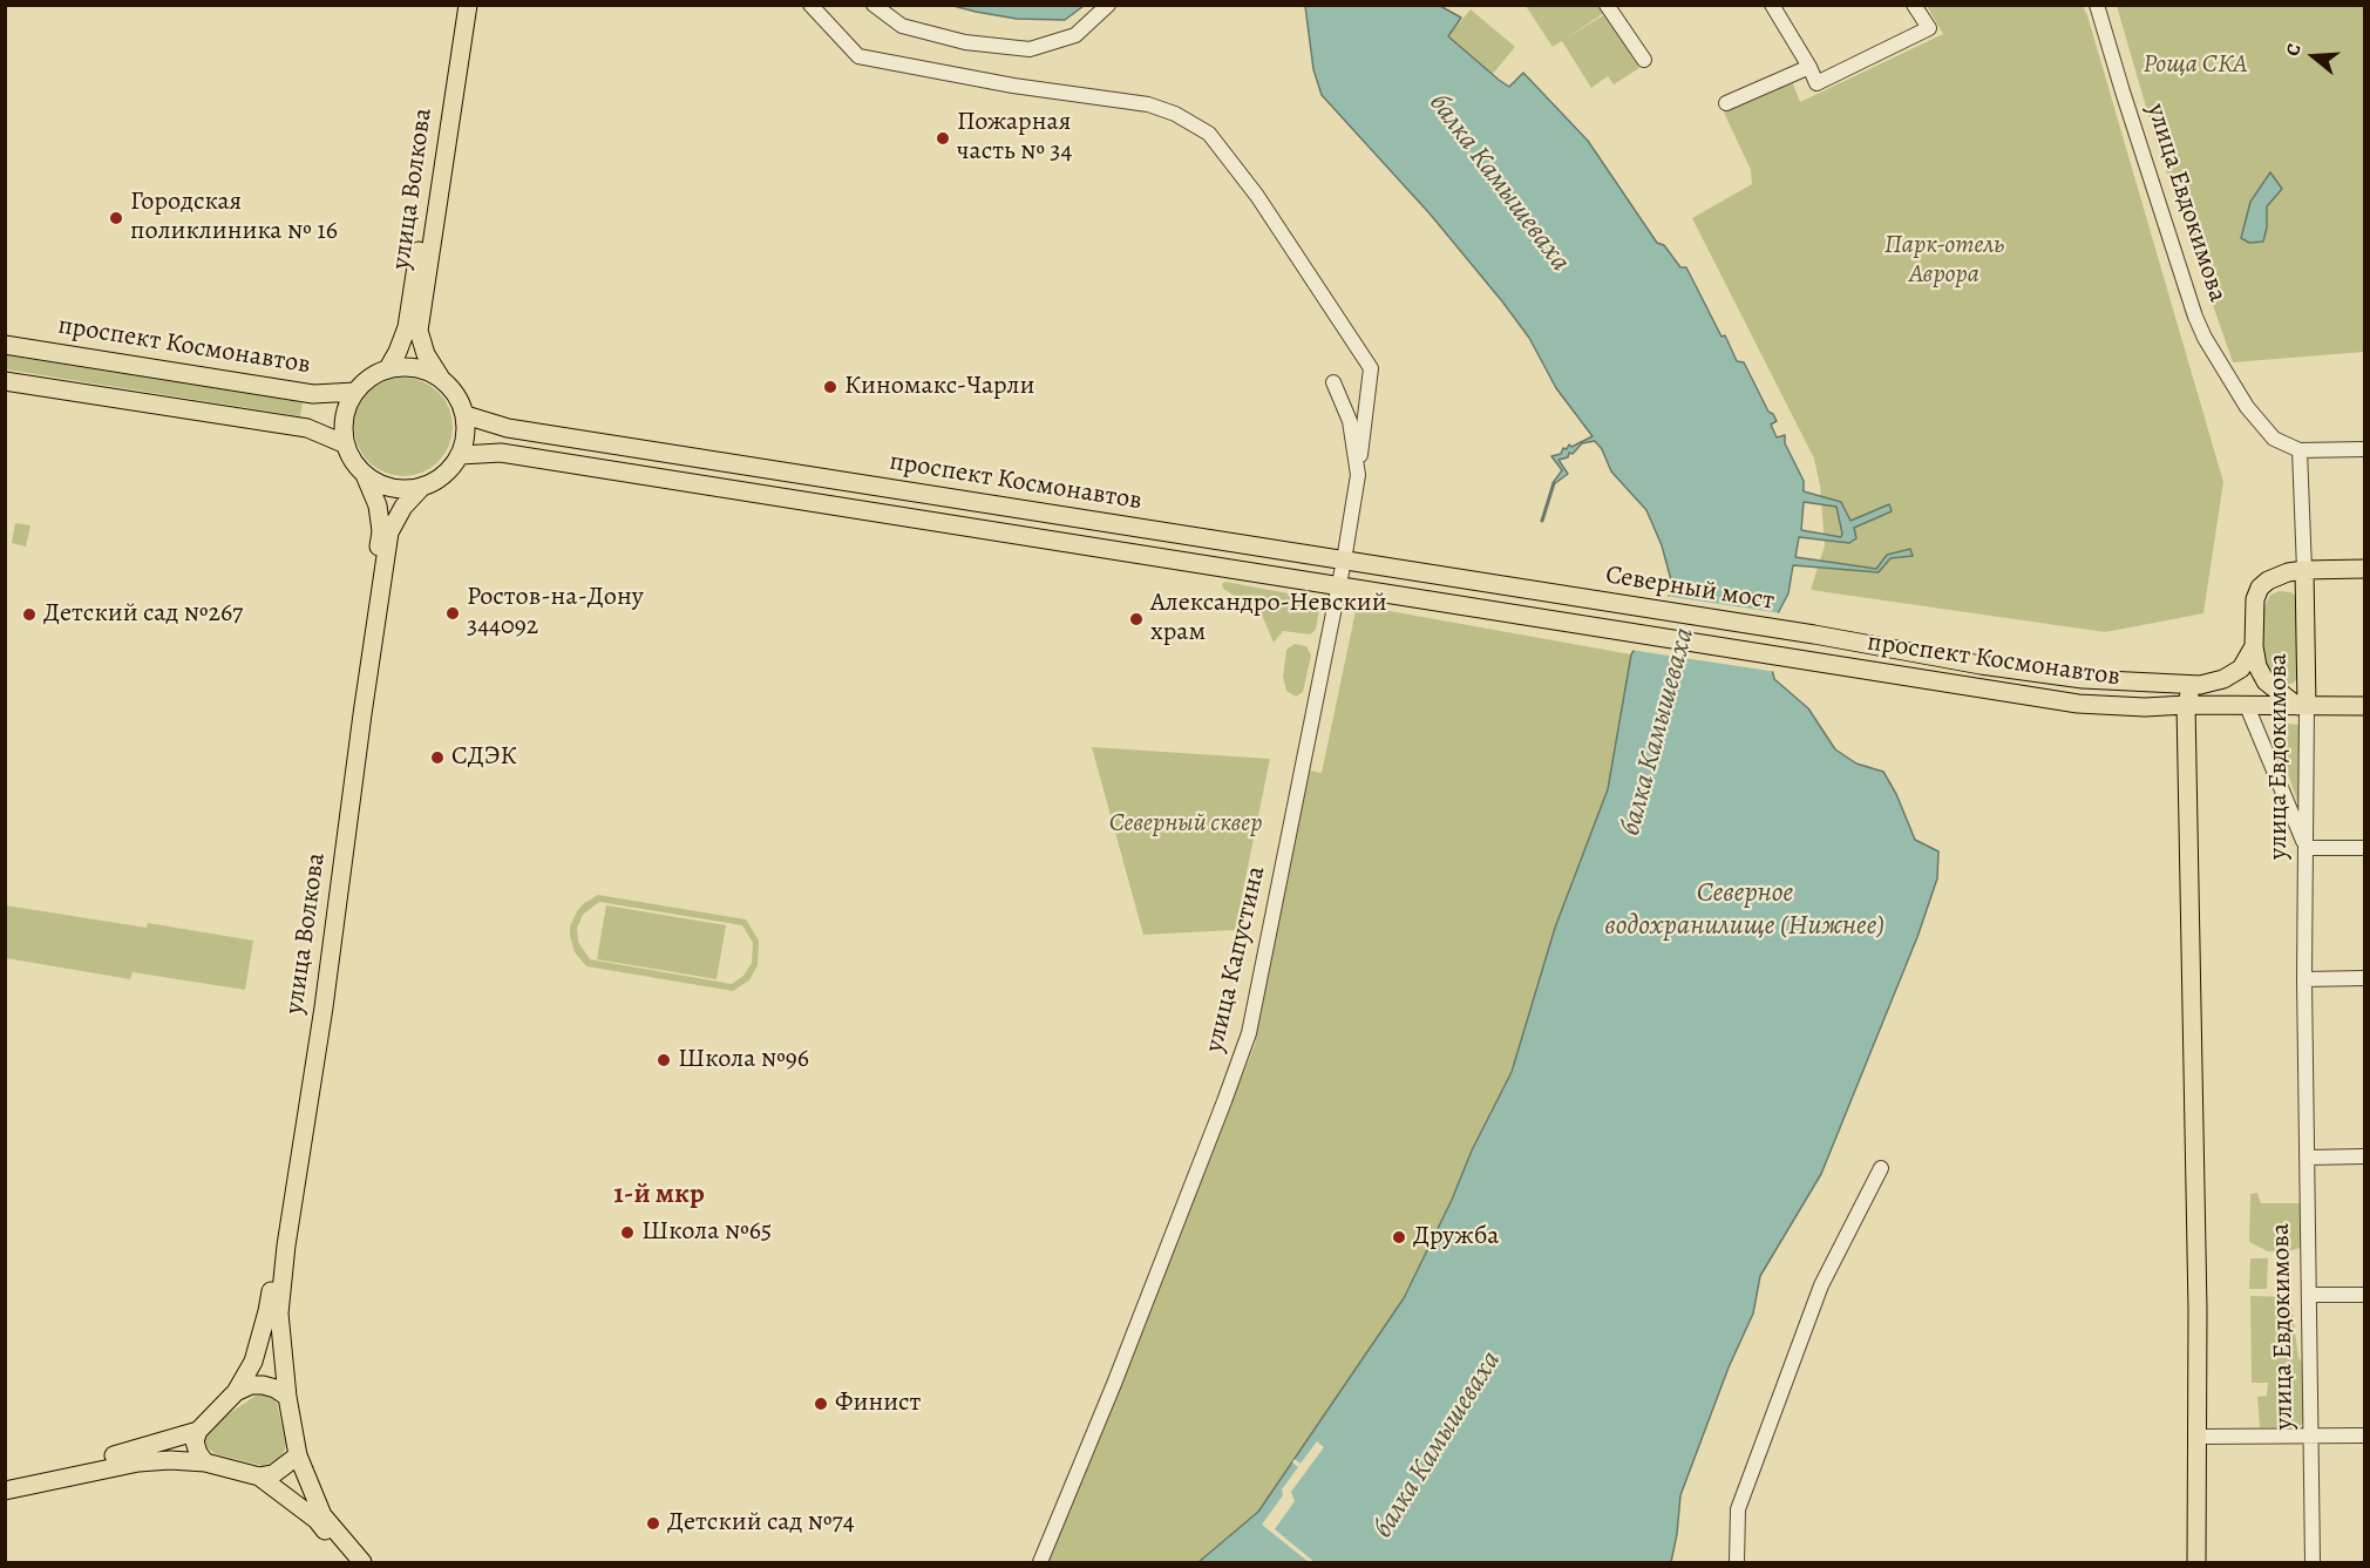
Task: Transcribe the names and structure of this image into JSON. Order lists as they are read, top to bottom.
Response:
{
  "streets": {
    "main road": [
      "улица Волкова",
      "улица Евдокимова",
      "проспект Космонавтов",
      "Северный мост"
    ],
    "street": ["улица Капустина"]
  },
  "crossings": [
    ["улица Волкова", "проспект Космонавтов"],
    ["улица Евдокимова", "проспект Космонавтов"],
    ["проспект Космонавтов", "Северный мост"],
    ["проспект Космонавтов", "улица Капустина"]
  ],
  "districts": ["1-й мкр"],
  "water": ["балка Камышеваха", "Северное водохранилище (Нижнее)"],
  "parks": ["Роща СКА", "Парк-отель Аврора", "Северный сквер"],
  "places": [
    "Пожарная часть № 34",
    "Городская поликлиника № 16",
    "Киномакс-Чарли",
    "Ростов-на-Дону 344092",
    "Детский сад №267",
    "Александро-Невский храм",
    "СДЭК",
    "Школа №96",
    "Школа №65",
    "Дружба",
    "Финист",
    "Детский сад №74"
  ],
  "north": "left"
}
